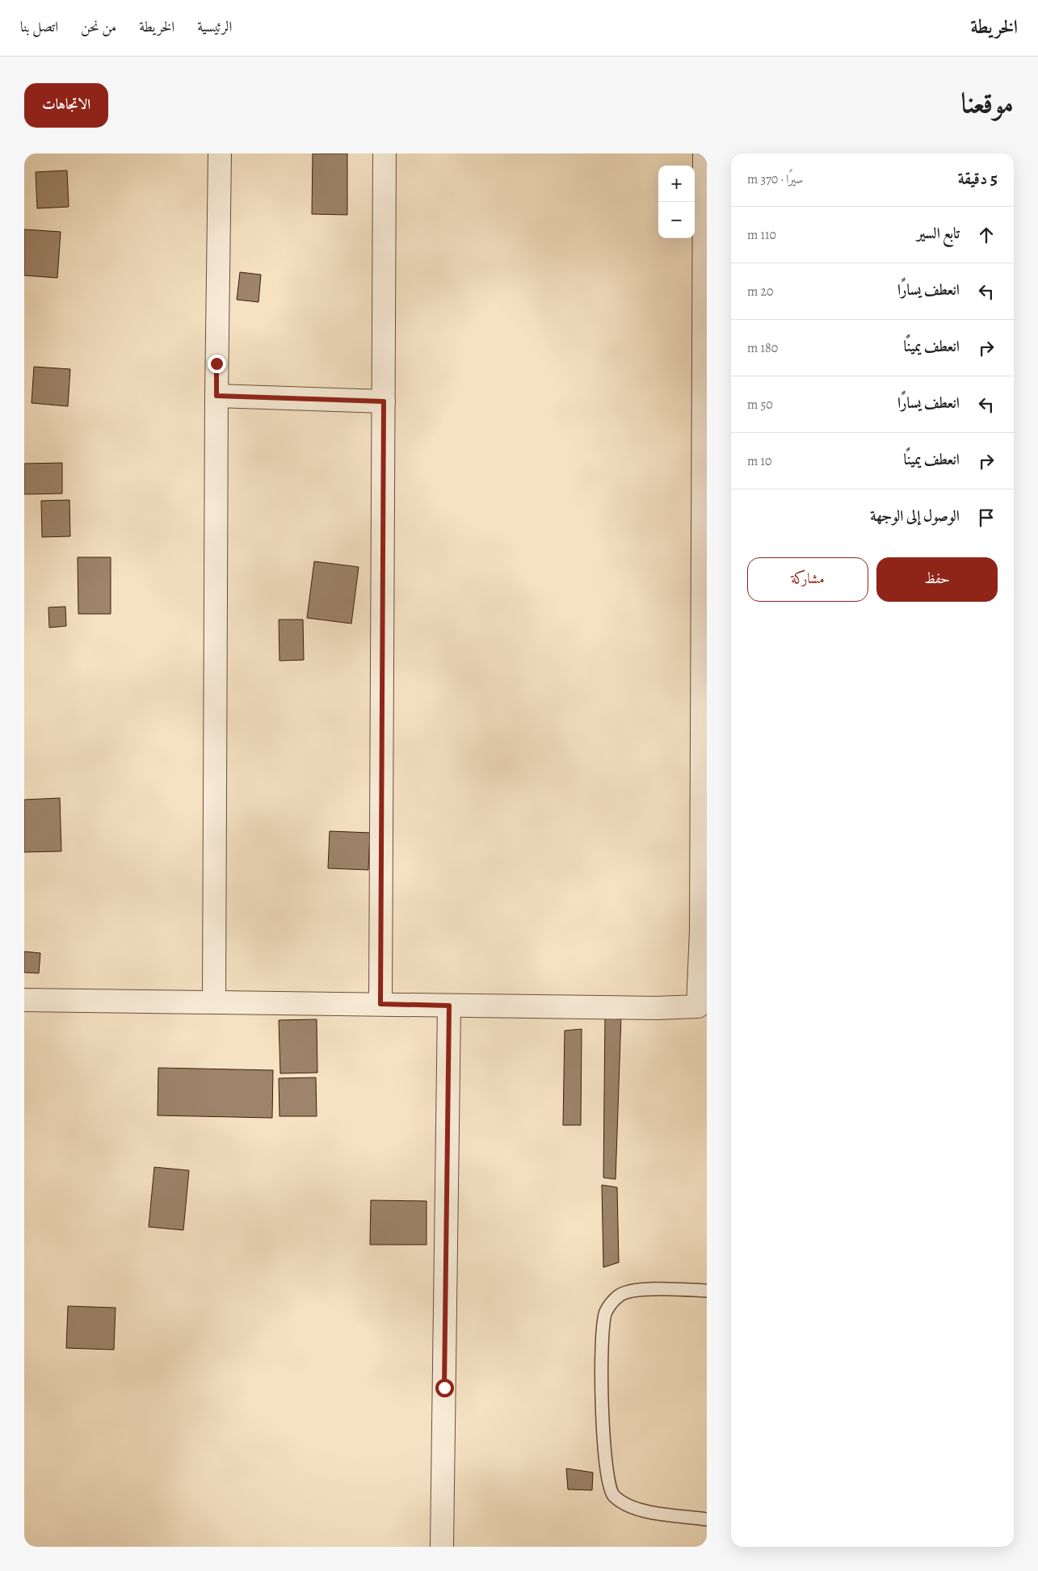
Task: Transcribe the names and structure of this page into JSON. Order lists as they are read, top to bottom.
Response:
{
  "page": {
    "header": "الخريطة",
    "nav": [
      "الرئيسية",
      "الخريطة",
      "من نحن",
      "اتصل بنا"
    ],
    "title": "موقعنا",
    "buttons": [
      "الاتجاهات",
      ["حفظ", "مشاركة"]
    ],
    "heading": ["5 دقيقة", "سيرًا · 370 m"],
    "map_buttons": ["+", "−"],
    "list": [
      ["تابع السير", "110 m"],
      ["انعطف يسارًا", "20 m"],
      ["انعطف يمينًا", "180 m"],
      ["انعطف يسارًا", "50 m"],
      ["انعطف يمينًا", "10 m"],
      "الوصول إلى الوجهة"
    ]
  }
}
